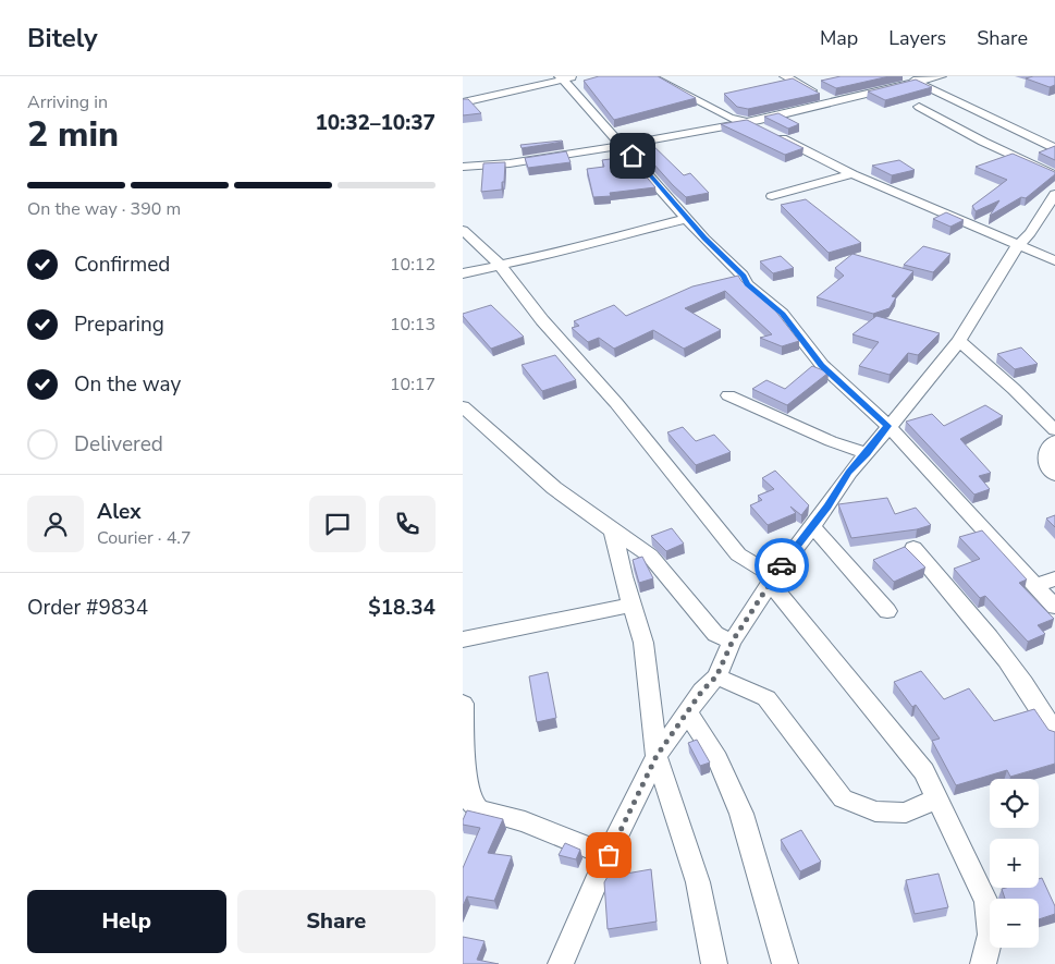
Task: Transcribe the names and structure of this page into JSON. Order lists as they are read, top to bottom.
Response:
{
  "page": {
    "header": "Bitely",
    "nav": ["Map", "Layers", "Share"],
    "heading": ["2 min", "Arriving in", "10:32–10:37"],
    "panel": [
      "Alex",
      "Courier · 4.7",
      "Order #9834",
      "$18.34"
    ],
    "bar": "On the way · 390 m",
    "list": [
      ["Confirmed", "10:12"],
      ["Preparing", "10:13"],
      ["On the way", "10:17"],
      "Delivered"
    ],
    "map_buttons": ["+", "−"],
    "buttons": ["Help", "Share"]
  }
}
